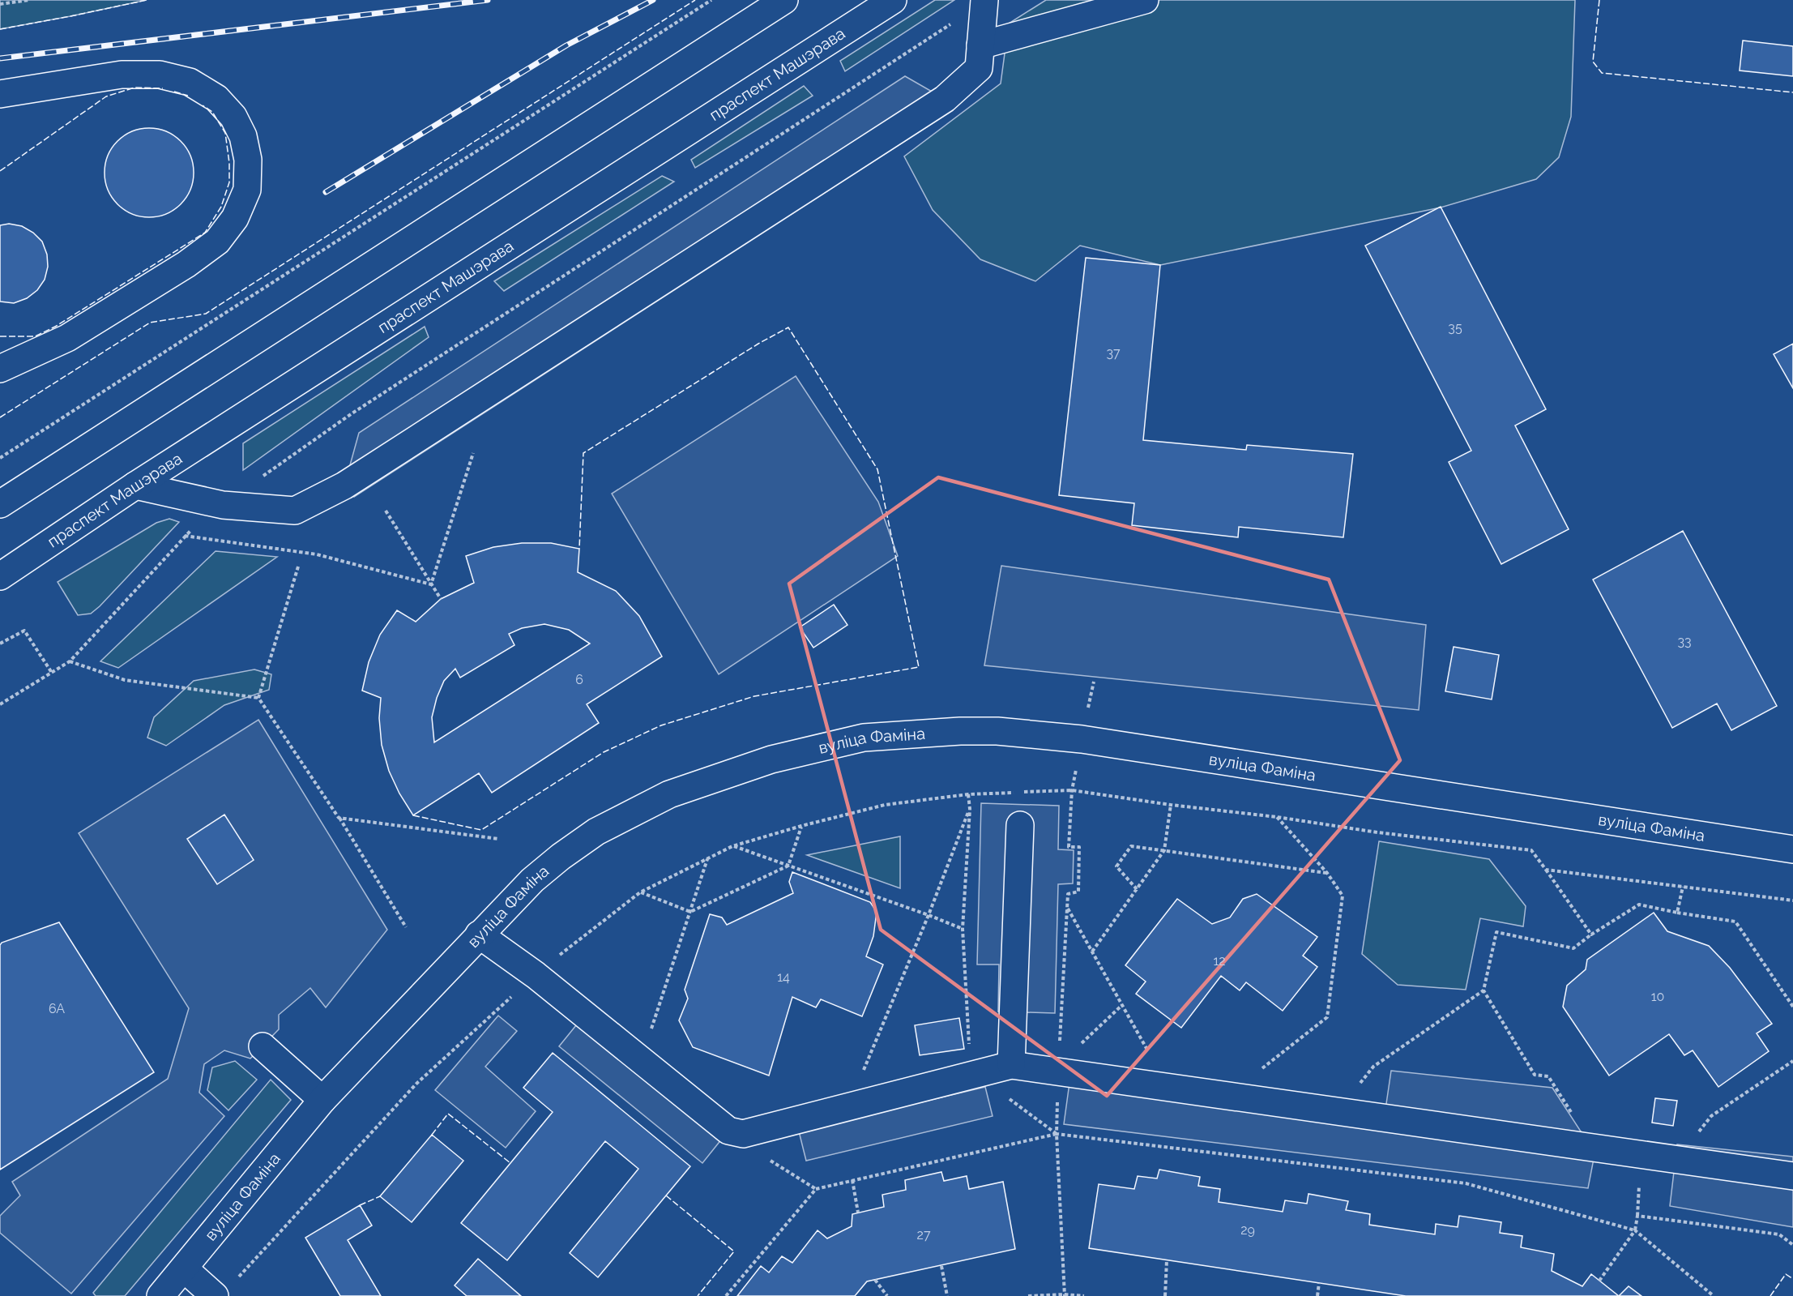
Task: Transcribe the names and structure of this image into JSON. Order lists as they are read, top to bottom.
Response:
{
  "streets": {
    "main road": ["праспект Машэрава", "вуліца Фаміна"]
  },
  "house_numbers": [
    "35",
    "37",
    "33",
    "6",
    "12",
    "14",
    "10",
    "6А",
    "29",
    "27"
  ]
}
